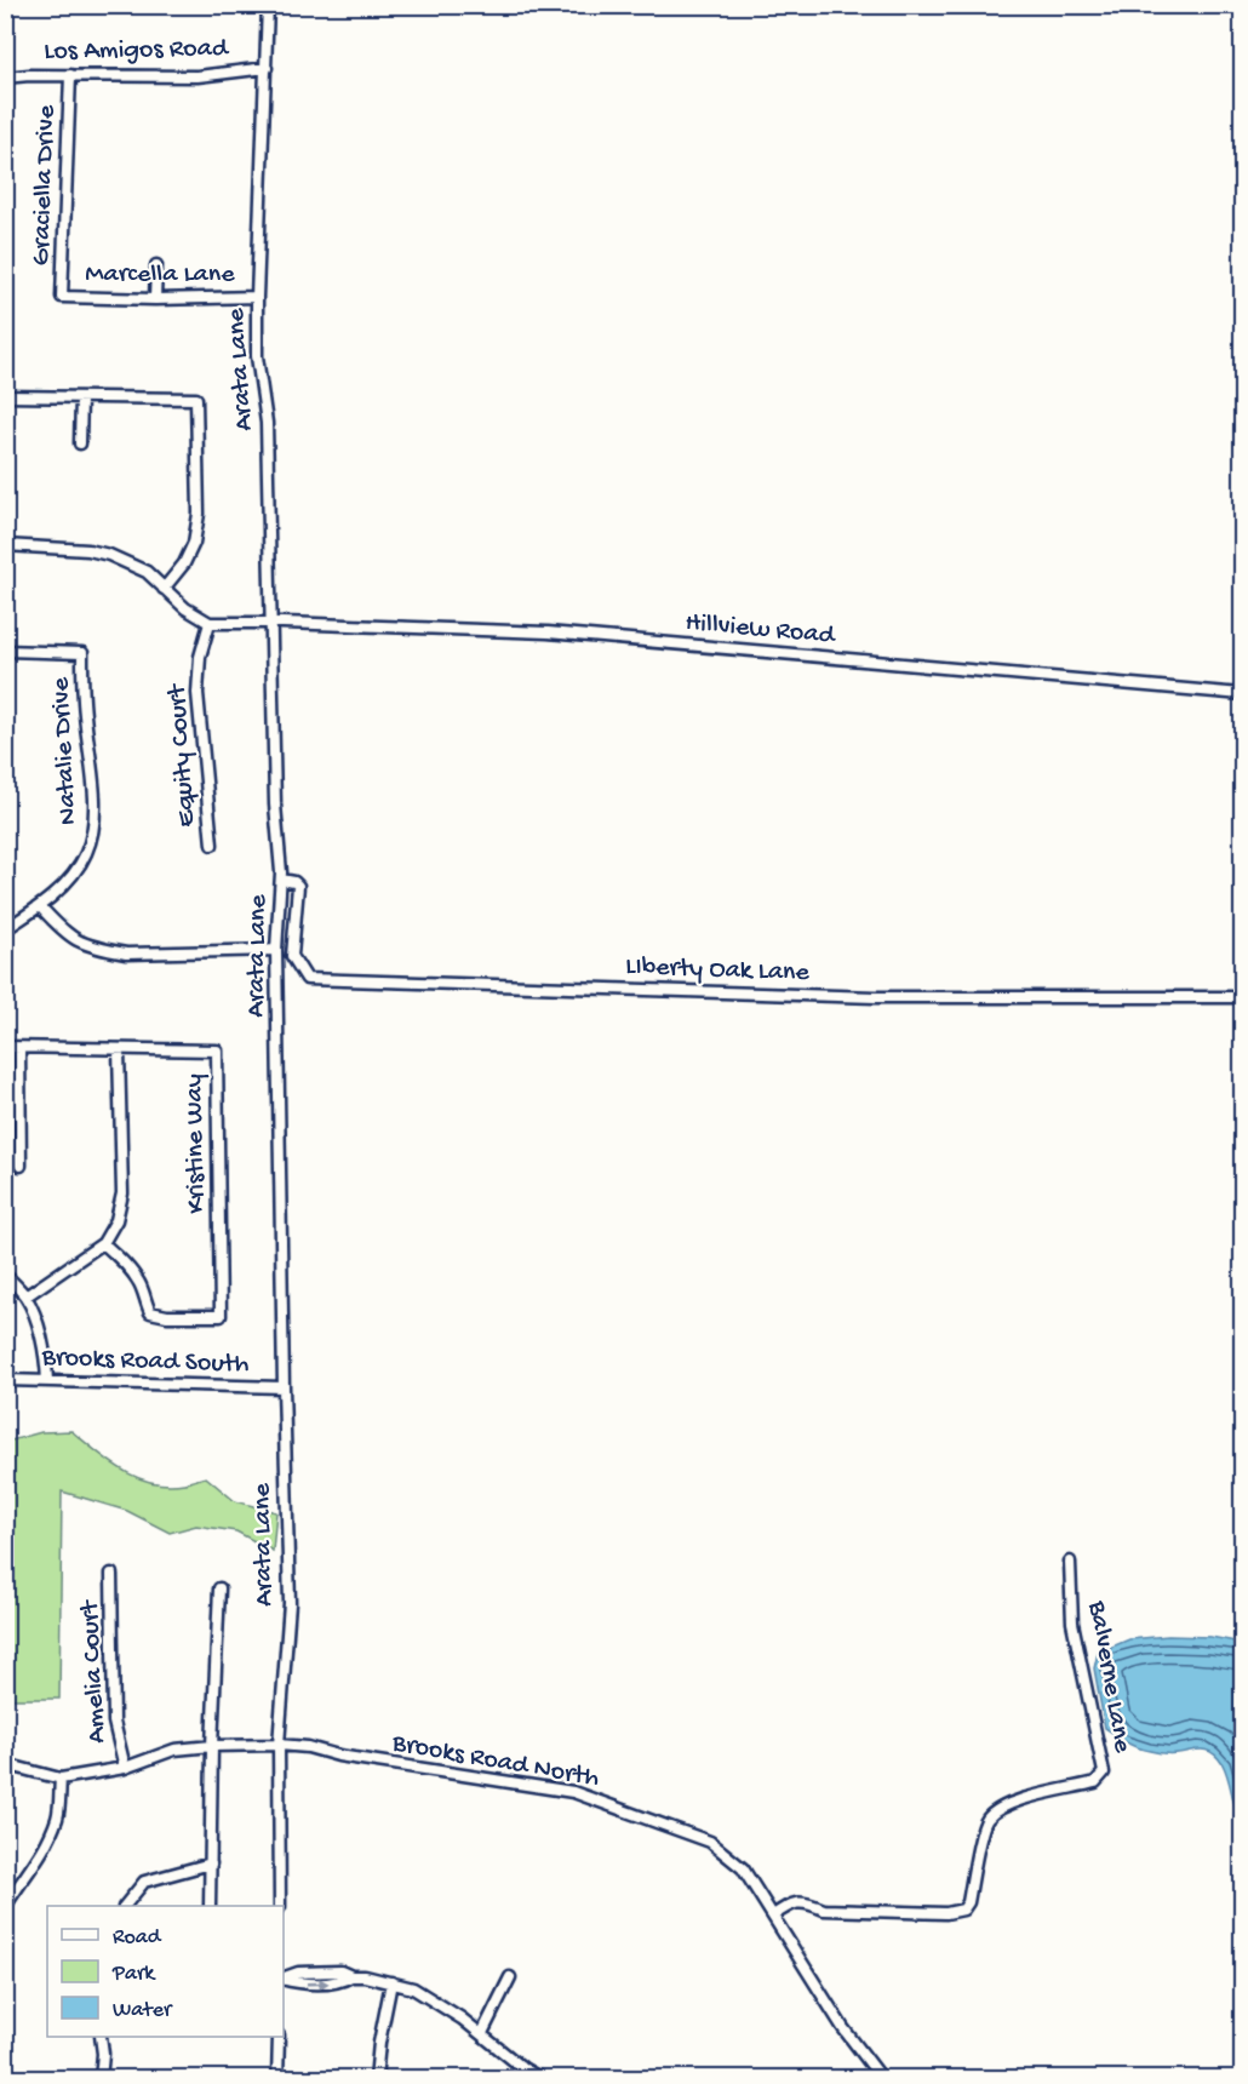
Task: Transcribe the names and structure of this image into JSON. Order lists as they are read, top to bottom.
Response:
{
  "streets": {
    "street": [
      "Los Amigos Road",
      "Graciella Drive",
      "Marcella Lane",
      "Arata Lane",
      "Hillview Road",
      "Natalie Drive",
      "Equity Court",
      "LIberty Oak Lane",
      "Kristine Way",
      "Brooks Road South",
      "Amelia Court",
      "Balverne Lane",
      "Brooks Road North"
    ]
  },
  "crossings": [
    ["Los Amigos Road", "Graciella Drive"],
    ["Los Amigos Road", "Arata Lane"],
    ["Graciella Drive", "Marcella Lane"],
    ["Marcella Lane", "Arata Lane"],
    ["Arata Lane", "Hillview Road"],
    ["Arata Lane", "LIberty Oak Lane"],
    ["Arata Lane", "Brooks Road South"],
    ["Arata Lane", "Brooks Road North"],
    ["Hillview Road", "Equity Court"],
    ["Amelia Court", "Brooks Road North"],
    ["Balverne Lane", "Brooks Road North"]
  ],
  "legend": ["Road", "Park", "Water"]
}
